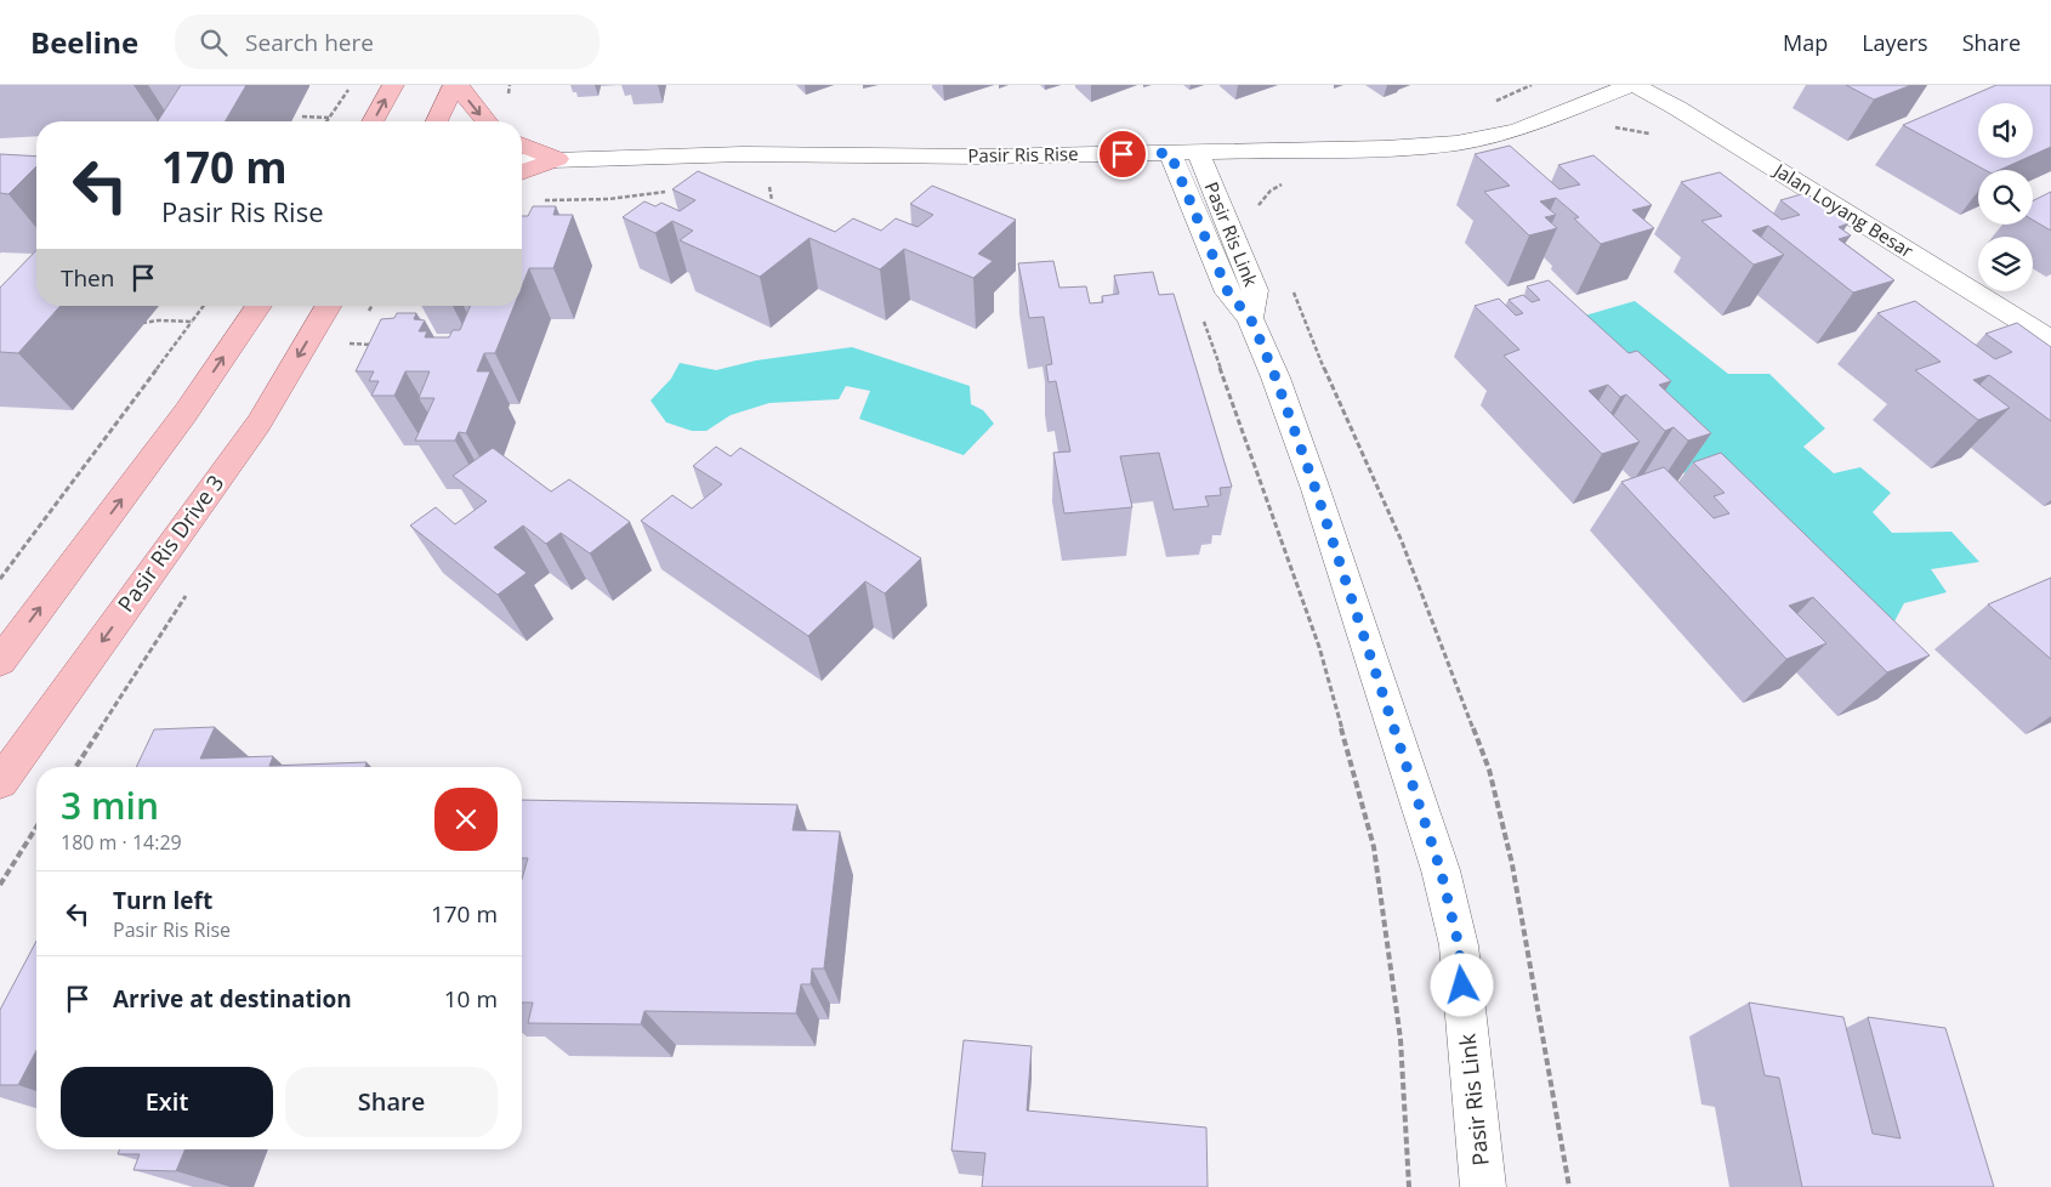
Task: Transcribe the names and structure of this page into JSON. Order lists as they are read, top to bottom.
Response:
{
  "streets": {
    "main road": ["Pasir Ris Drive 3"],
    "street": ["Pasir Ris Rise", "Jalan Loyang Besar", "Pasir Ris Link"]
  },
  "crossings": [
    ["Pasir Ris Rise", "Jalan Loyang Besar"],
    ["Pasir Ris Rise", "Pasir Ris Link"]
  ],
  "page": {
    "header": "Beeline",
    "search": "Search here",
    "nav": ["Map", "Layers", "Share"],
    "turn": ["170 m", "Pasir Ris Rise"],
    "then": "Then",
    "heading": ["3 min", "180 m · 14:29"],
    "list": [
      {
        "name": "Turn left",
        "note": "Pasir Ris Rise",
        "value": "170 m"
      },
      {
        "name": "Arrive at destination",
        "value": "10 m"
      }
    ],
    "buttons": ["Exit", "Share"]
  }
}
